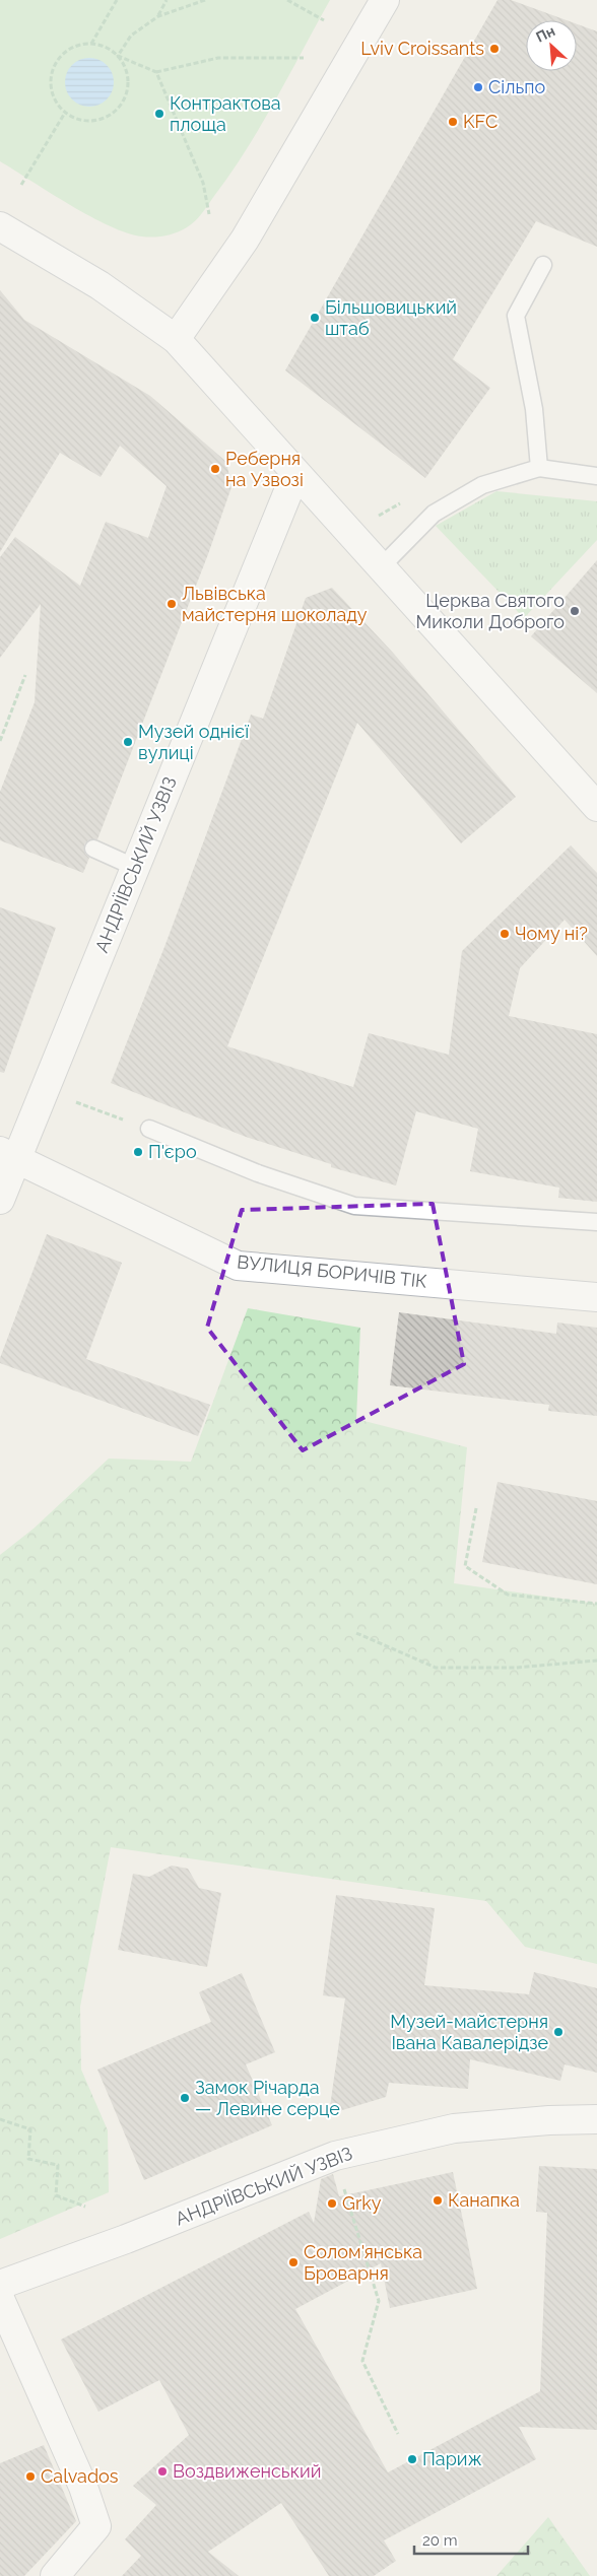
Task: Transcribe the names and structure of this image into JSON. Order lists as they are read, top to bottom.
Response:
{
  "streets": {
    "street": ["АНДРІЇВСЬКИЙ УЗВІЗ", "ВУЛИЦЯ БОРИЧІВ ТІК"]
  },
  "crossings": [
    ["АНДРІЇВСЬКИЙ УЗВІЗ", "ВУЛИЦЯ БОРИЧІВ ТІК"]
  ],
  "places": [
    "Lviv Croissants",
    "Сільпо",
    "Контрактова площа",
    "KFC",
    "Більшовицький штаб",
    "Реберня на Узвозі",
    "Львівська майстерня шоколаду",
    "Церква Святого Миколи Доброго",
    "Музей однієї вулиці",
    "Чому ні?",
    "П'єро",
    "Музей-майстерня Івана Кавалерідзе",
    "Замок Річарда — Левине серце",
    "Канапка",
    "Grky",
    "Солом'янська Броварня",
    "Париж",
    "Воздвиженський",
    "Calvados"
  ],
  "scale_bar": "20 m",
  "north": "top left"
}
